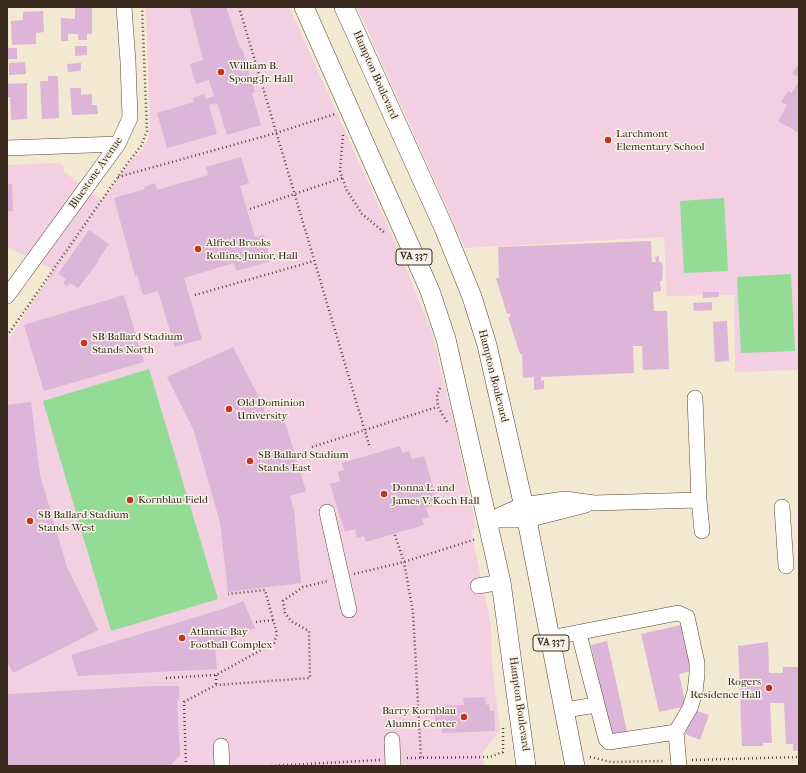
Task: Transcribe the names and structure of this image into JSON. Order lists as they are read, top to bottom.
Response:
{
  "streets": {
    "main road": ["Hampton Boulevard", "VA 337"],
    "street": ["Bluestone Avenue"]
  },
  "places": [
    "William B. Spong Jr. Hall",
    "Larchmont Elementary School",
    "Alfred Brooks Rollins, Junior, Hall",
    "SB Ballard Stadium Stands North",
    "Old Dominion University",
    "SB Ballard Stadium Stands East",
    "Donna L. and James V. Koch Hall",
    "Kornblau Field",
    "SB Ballard Stadium Stands West",
    "Atlantic Bay Football Complex",
    "Rogers Residence Hall",
    "Barry Kornblau Alumni Center"
  ]
}
